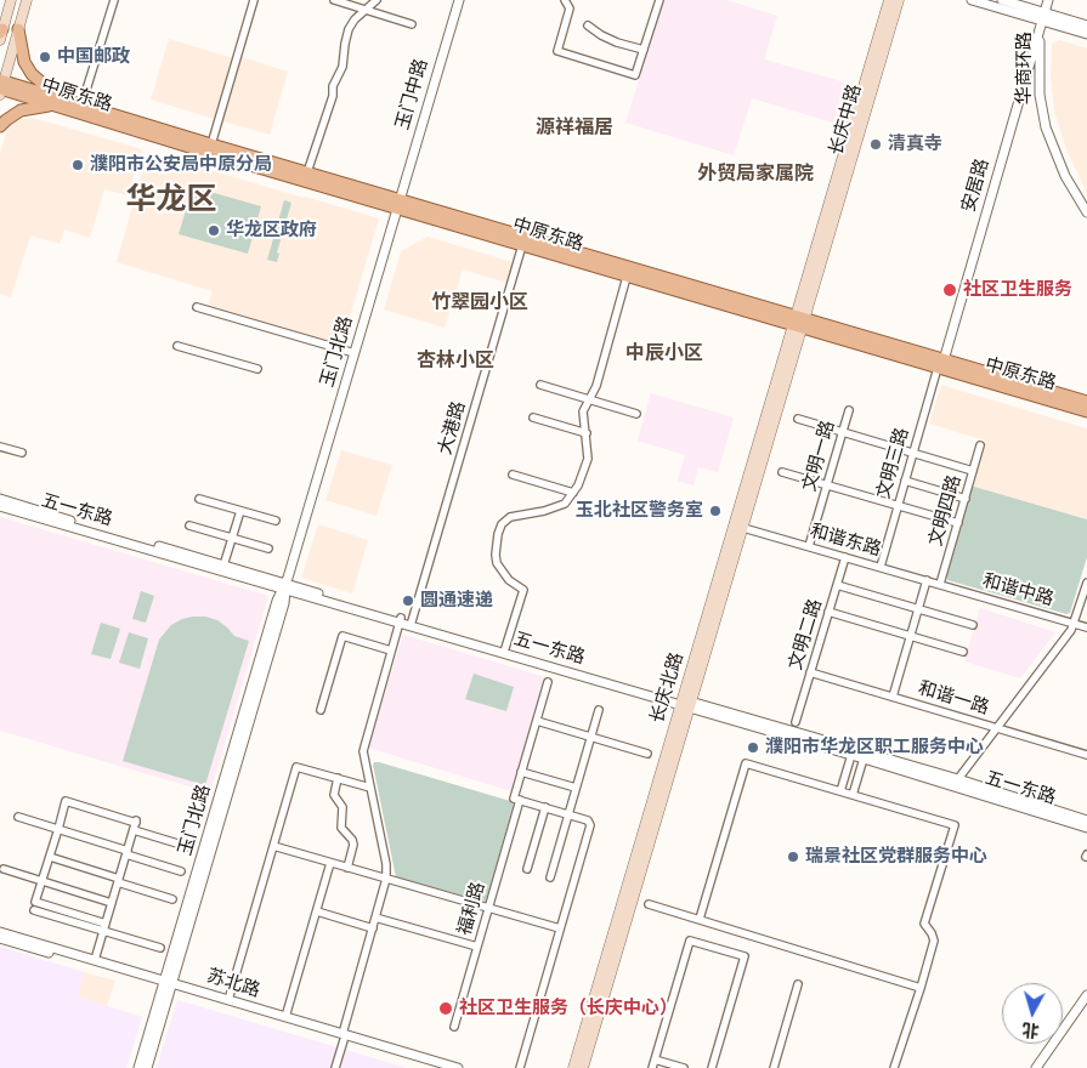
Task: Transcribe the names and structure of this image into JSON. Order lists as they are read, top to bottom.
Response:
{
  "streets": {
    "main road": ["中原东路", "长庆中路", "长庆北路"],
    "street": [
      "华商环路",
      "玉门中路",
      "安居路",
      "玉门北路",
      "大港路",
      "文明一路",
      "文明三路",
      "五一东路",
      "文明四路",
      "和谐东路",
      "和谐中路",
      "文明二路",
      "和谐一路",
      "福利路",
      "苏北路"
    ]
  },
  "crossings": [
    ["华商环路", "安居路"],
    ["玉门中路", "中原东路"],
    ["玉门中路", "玉门北路"],
    ["中原东路", "长庆中路"],
    ["中原东路", "安居路"],
    ["中原东路", "玉门北路"],
    ["中原东路", "大港路"],
    ["中原东路", "文明三路"],
    ["中原东路", "长庆北路"],
    ["长庆中路", "长庆北路"],
    ["安居路", "文明三路"],
    ["玉门北路", "五一东路"],
    ["玉门北路", "苏北路"],
    ["大港路", "五一东路"],
    ["文明一路", "和谐东路"],
    ["文明三路", "和谐东路"],
    ["五一东路", "长庆北路"],
    ["文明四路", "和谐东路"],
    ["文明四路", "和谐中路"],
    ["和谐东路", "和谐中路"],
    ["和谐东路", "文明二路"],
    ["和谐东路", "长庆北路"],
    ["文明二路", "和谐一路"]
  ],
  "districts": [
    "源祥福居",
    "外贸局家属院",
    "华龙区",
    "竹翠园小区",
    "中辰小区",
    "杏林小区"
  ],
  "places": [
    "中国邮政",
    "清真寺",
    "濮阳市公安局中原分局",
    "华龙区政府",
    "社区卫生服务",
    "玉北社区警务室",
    "圆通速递",
    "濮阳市华龙区职工服务中心",
    "瑞景社区党群服务中心",
    "社区卫生服务（长庆中心）"
  ],
  "north": "bottom"
}
